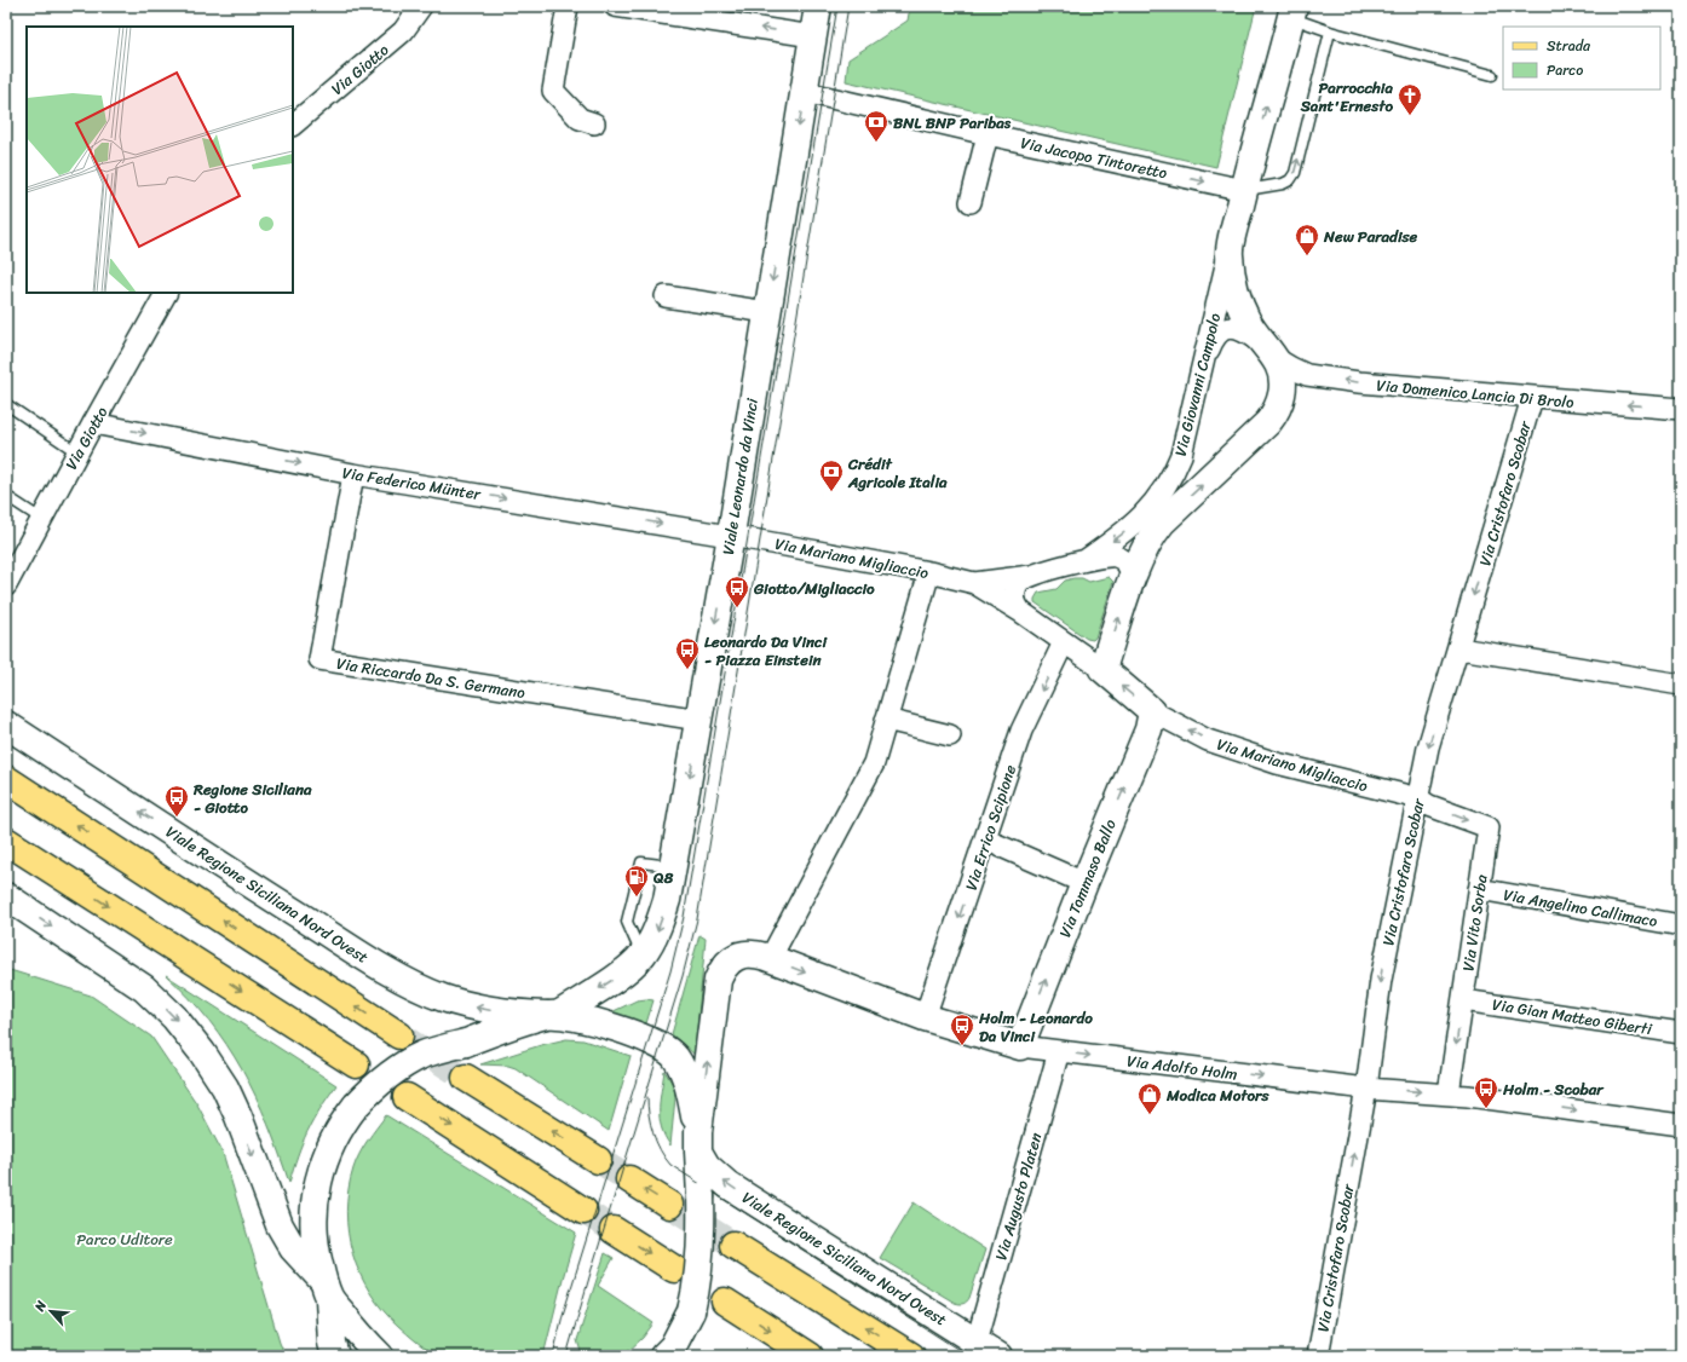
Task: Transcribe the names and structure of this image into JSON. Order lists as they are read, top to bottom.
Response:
{
  "streets": {
    "street": [
      "Via Giotto",
      "Via Jacopo Tintoretto",
      "Via Giovanni Campolo",
      "Via Domenico Lancia Di Brolo",
      "Viale Leonardo da Vinci",
      "Via Federico Münter",
      "Via Cristofaro Scobar",
      "Via Mariano Migliaccio",
      "Via Riccardo Da S. Germano",
      "Via Errico Scipione",
      "Via Tommaso Ballo",
      "Viale Regione Siciliana Nord Ovest",
      "Via Angelino Callimaco",
      "Via Vito Sorba",
      "Via Gian Matteo Giberti",
      "Via Adolfo Holm",
      "Via Augusto Platen"
    ]
  },
  "crossings": [
    ["Via Giotto", "Via Federico Münter"],
    ["Via Jacopo Tintoretto", "Via Giovanni Campolo"],
    ["Via Jacopo Tintoretto", "Viale Leonardo da Vinci"],
    ["Via Giovanni Campolo", "Via Domenico Lancia Di Brolo"],
    ["Via Domenico Lancia Di Brolo", "Via Cristofaro Scobar"],
    ["Viale Leonardo da Vinci", "Via Federico Münter"],
    ["Viale Leonardo da Vinci", "Via Mariano Migliaccio"],
    ["Viale Leonardo da Vinci", "Via Riccardo Da S. Germano"],
    ["Viale Leonardo da Vinci", "Viale Regione Siciliana Nord Ovest"],
    ["Via Federico Münter", "Via Mariano Migliaccio"],
    ["Via Federico Münter", "Via Riccardo Da S. Germano"],
    ["Via Cristofaro Scobar", "Via Mariano Migliaccio"],
    ["Via Cristofaro Scobar", "Via Vito Sorba"],
    ["Via Cristofaro Scobar", "Via Adolfo Holm"],
    ["Via Mariano Migliaccio", "Via Tommaso Ballo"],
    ["Via Mariano Migliaccio", "Via Vito Sorba"],
    ["Via Errico Scipione", "Via Adolfo Holm"],
    ["Via Tommaso Ballo", "Via Adolfo Holm"],
    ["Viale Regione Siciliana Nord Ovest", "Via Augusto Platen"],
    ["Via Angelino Callimaco", "Via Vito Sorba"],
    ["Via Vito Sorba", "Via Gian Matteo Giberti"],
    ["Via Vito Sorba", "Via Adolfo Holm"],
    ["Via Adolfo Holm", "Via Augusto Platen"]
  ],
  "one_way": [
    "Via Jacopo Tintoretto",
    "Via Domenico Lancia Di Brolo",
    "Via Federico Münter",
    "Via Mariano Migliaccio",
    "Via Tommaso Ballo",
    "Via Vito Sorba",
    "Via Adolfo Holm"
  ],
  "parks": ["Parco Uditore"],
  "places": {
    "church": ["Parrocchia Sant'Ernesto"],
    "bank": ["BNL BNP Paribas", "Crédit Agricole Italia"],
    "shop": ["New Paradise", "Modica Motors"],
    "bus stop": [
      "Giotto/Migliaccio",
      "Leonardo Da Vinci - Piazza Einstein",
      "Regione Siciliana - Giotto",
      "Holm - Leonardo Da Vinci",
      "Holm - Scobar"
    ],
    "fuel station": ["Q8"]
  },
  "legend": ["Strada", "Parco"],
  "north": "top left"
}
